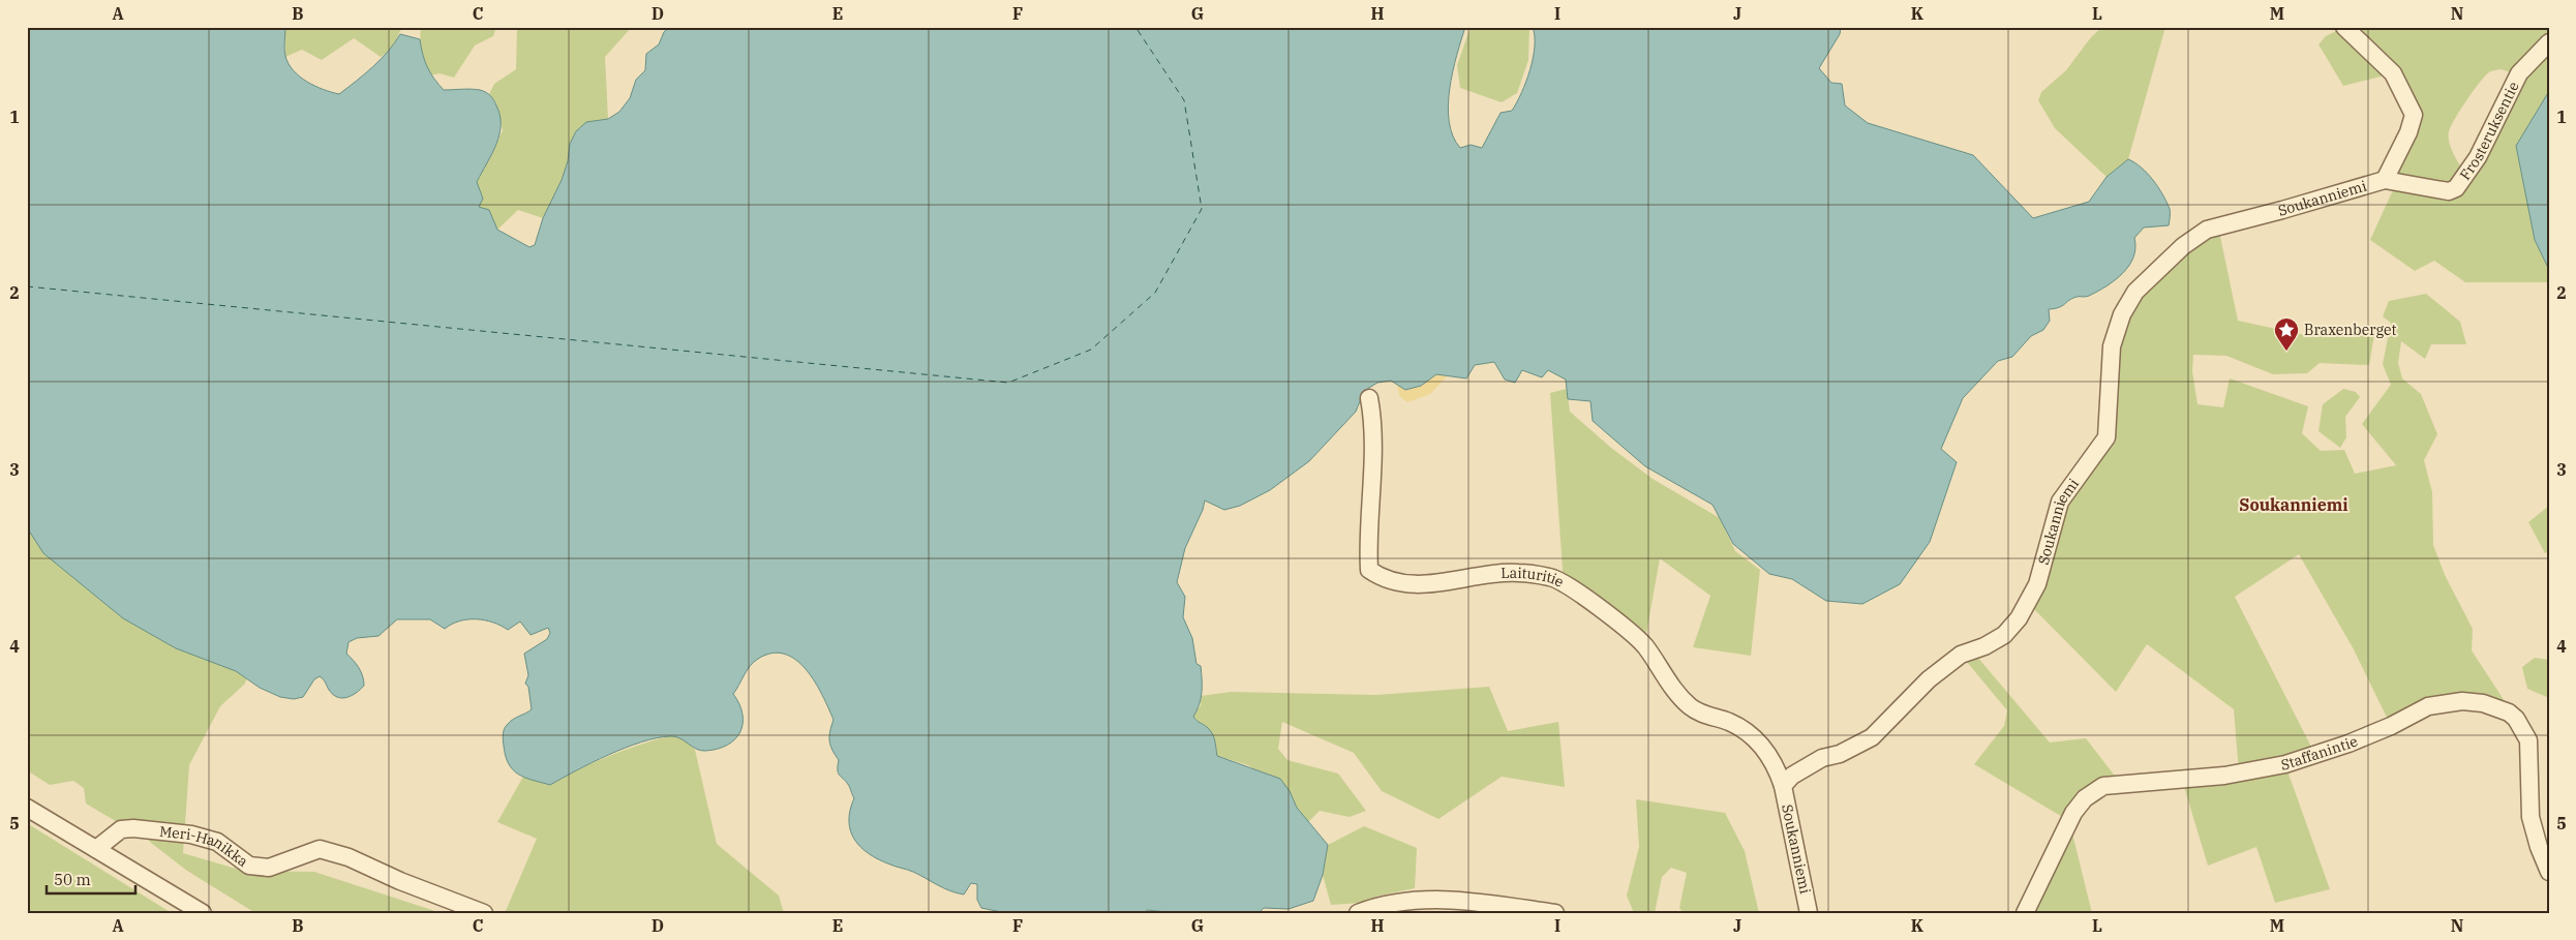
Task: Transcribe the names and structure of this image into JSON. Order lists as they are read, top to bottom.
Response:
{
  "streets": {
    "street": [
      "Frosteruksentie",
      "Soukanniemi",
      "Laituritie",
      "Staffanintie",
      "Meri-Hanikka"
    ]
  },
  "crossings": [
    ["Frosteruksentie", "Soukanniemi"],
    ["Soukanniemi", "Laituritie"]
  ],
  "districts": ["Soukanniemi"],
  "places": {
    "place": ["Braxenberget"]
  },
  "scale_bar": "50 m",
  "grid": {
    "columns": [
      "A",
      "B",
      "C",
      "D",
      "E",
      "F",
      "G",
      "H",
      "I",
      "J",
      "K",
      "L",
      "M",
      "N"
    ],
    "rows": [
      "1",
      "2",
      "3",
      "4",
      "5"
    ]
  }
}
